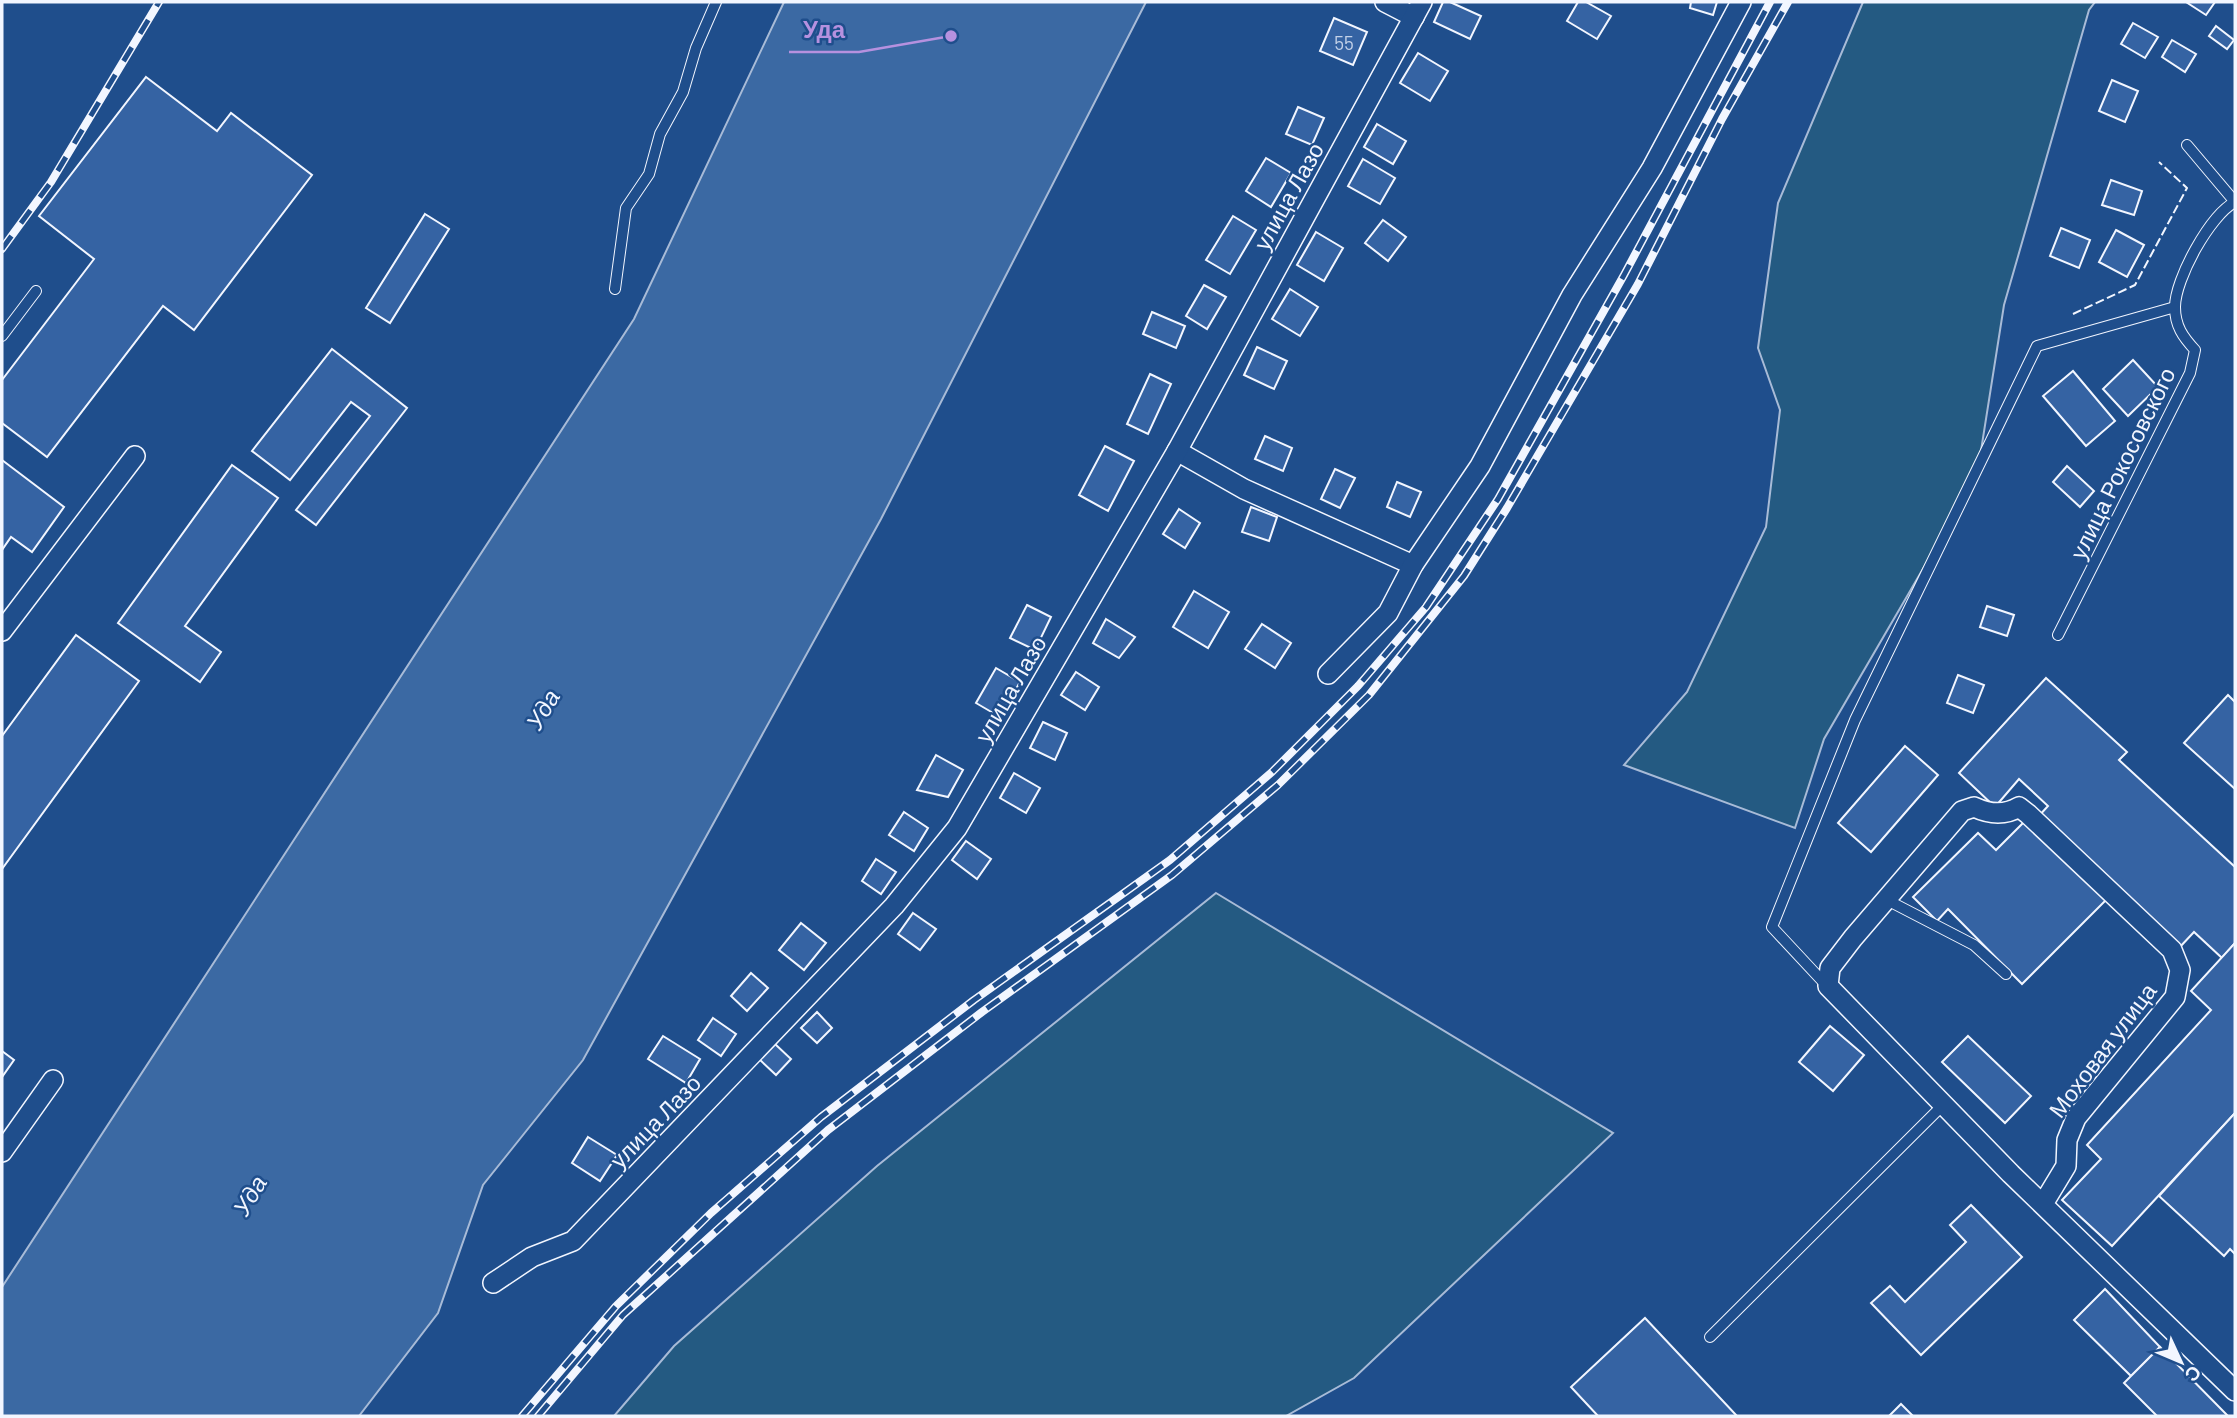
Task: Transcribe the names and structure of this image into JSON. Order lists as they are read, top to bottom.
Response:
{
  "streets": {
    "street": ["улица Лазо", "Моховая улица"],
    "lane": ["улица Рокосовского"]
  },
  "water": ["Уда"],
  "places": ["Уда"],
  "house_numbers": ["55"],
  "north": "bottom right"
}
